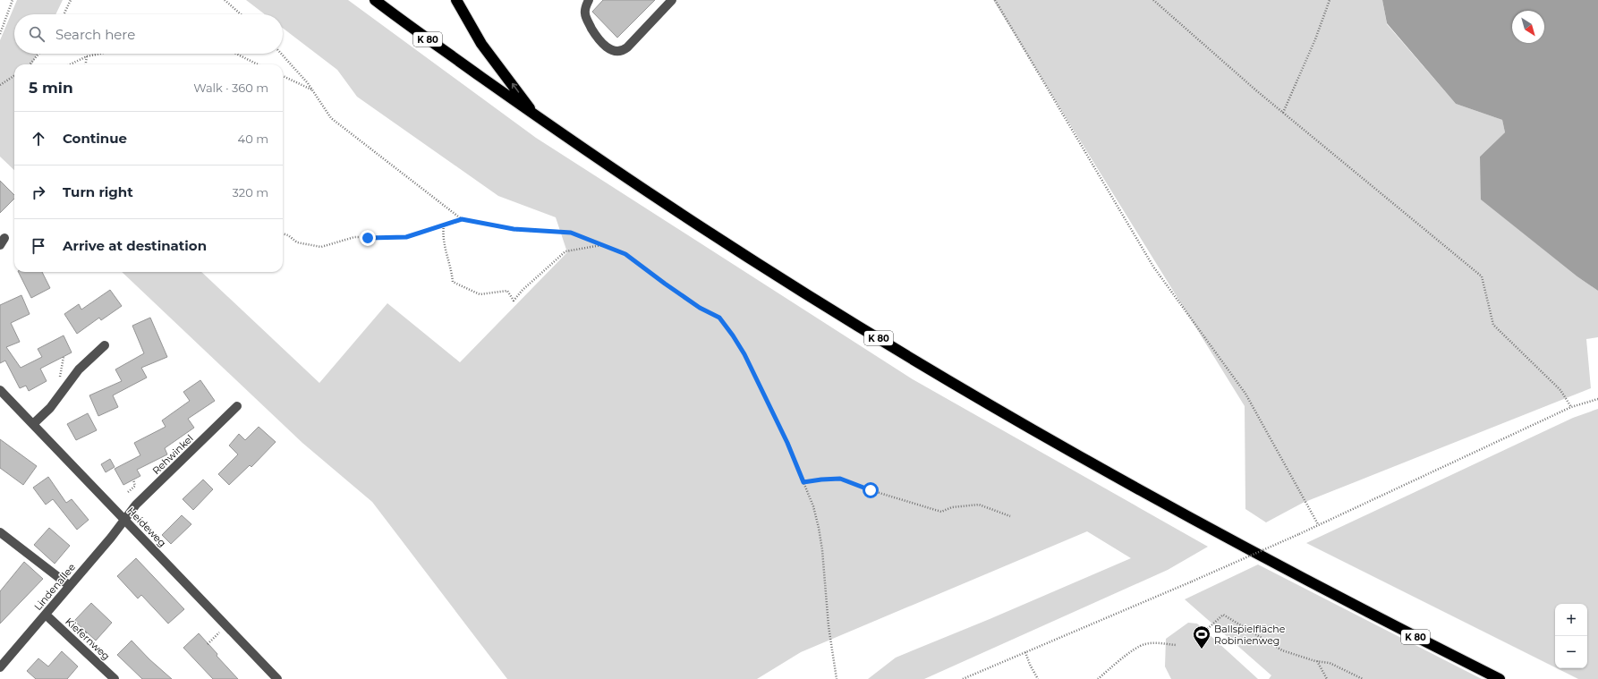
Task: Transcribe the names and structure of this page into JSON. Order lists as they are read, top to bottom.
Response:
{
  "streets": {
    "highway": ["K 80"],
    "street": [
      "Rehwinkel",
      "Heideweg",
      "Lindenallee",
      "Kiefernweg"
    ]
  },
  "crossings": [
    ["Rehwinkel", "Heideweg"],
    ["Rehwinkel", "Lindenallee"],
    ["Heideweg", "Lindenallee"],
    ["Lindenallee", "Kiefernweg"]
  ],
  "places": {
    "sports": ["Ballspielfläche Robinienweg"]
  },
  "north": "bottom right",
  "page": {
    "search": "Search here",
    "heading": ["5 min", "Walk · 360 m"],
    "list": [
      ["Continue", "40 m"],
      ["Turn right", "320 m"],
      "Arrive at destination"
    ],
    "map_buttons": ["+", "−"]
  }
}
